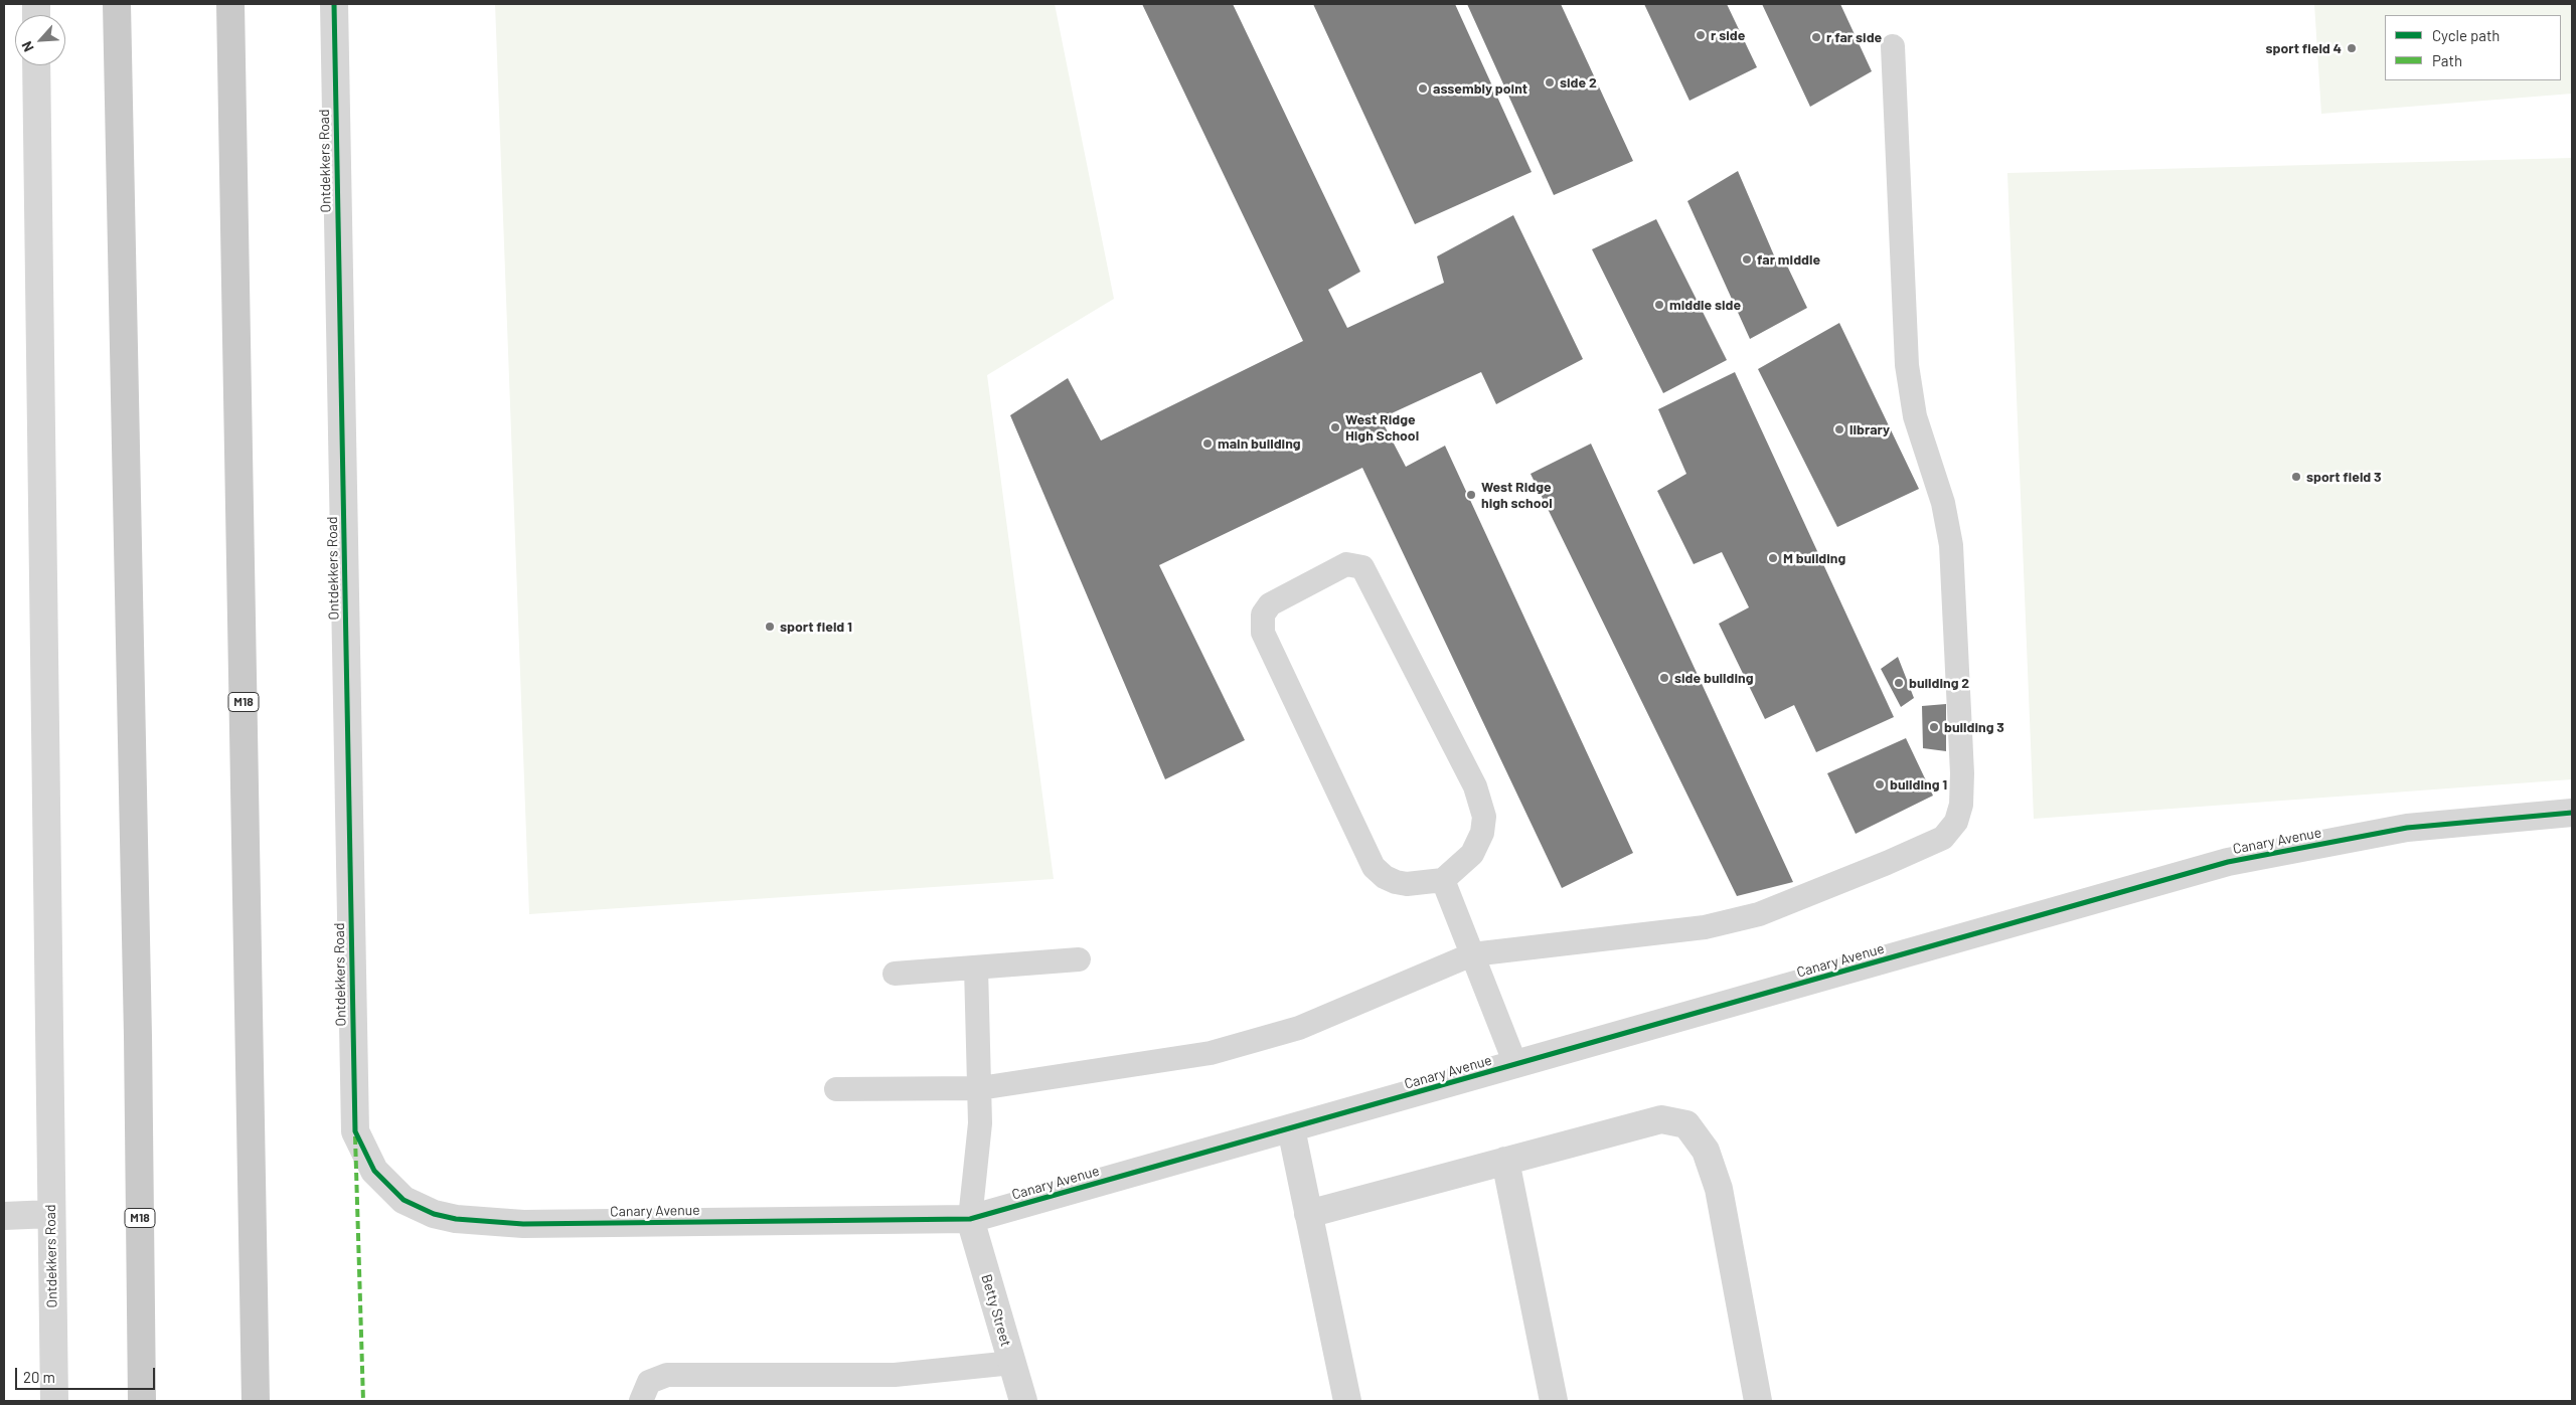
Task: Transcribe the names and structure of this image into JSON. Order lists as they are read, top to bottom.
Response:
{
  "streets": {
    "main road": ["M18"],
    "street": ["Ontdekkers Road", "Canary Avenue", "Betty Street"]
  },
  "crossings": [
    ["Ontdekkers Road", "Canary Avenue"],
    ["Canary Avenue", "Betty Street"]
  ],
  "places": [
    "r side",
    "r far side",
    "sport field 4",
    "side 2",
    "assembly point",
    "far middle",
    "middle side",
    "West Ridge High School",
    "library",
    "main building",
    "sport field 3",
    "West Ridge high school",
    "M building",
    "sport field 1",
    "side building",
    "building 2",
    "building 3",
    "building 1"
  ],
  "legend": ["Cycle path", "Path"],
  "scale_bar": "20 m",
  "north": "bottom left"
}
